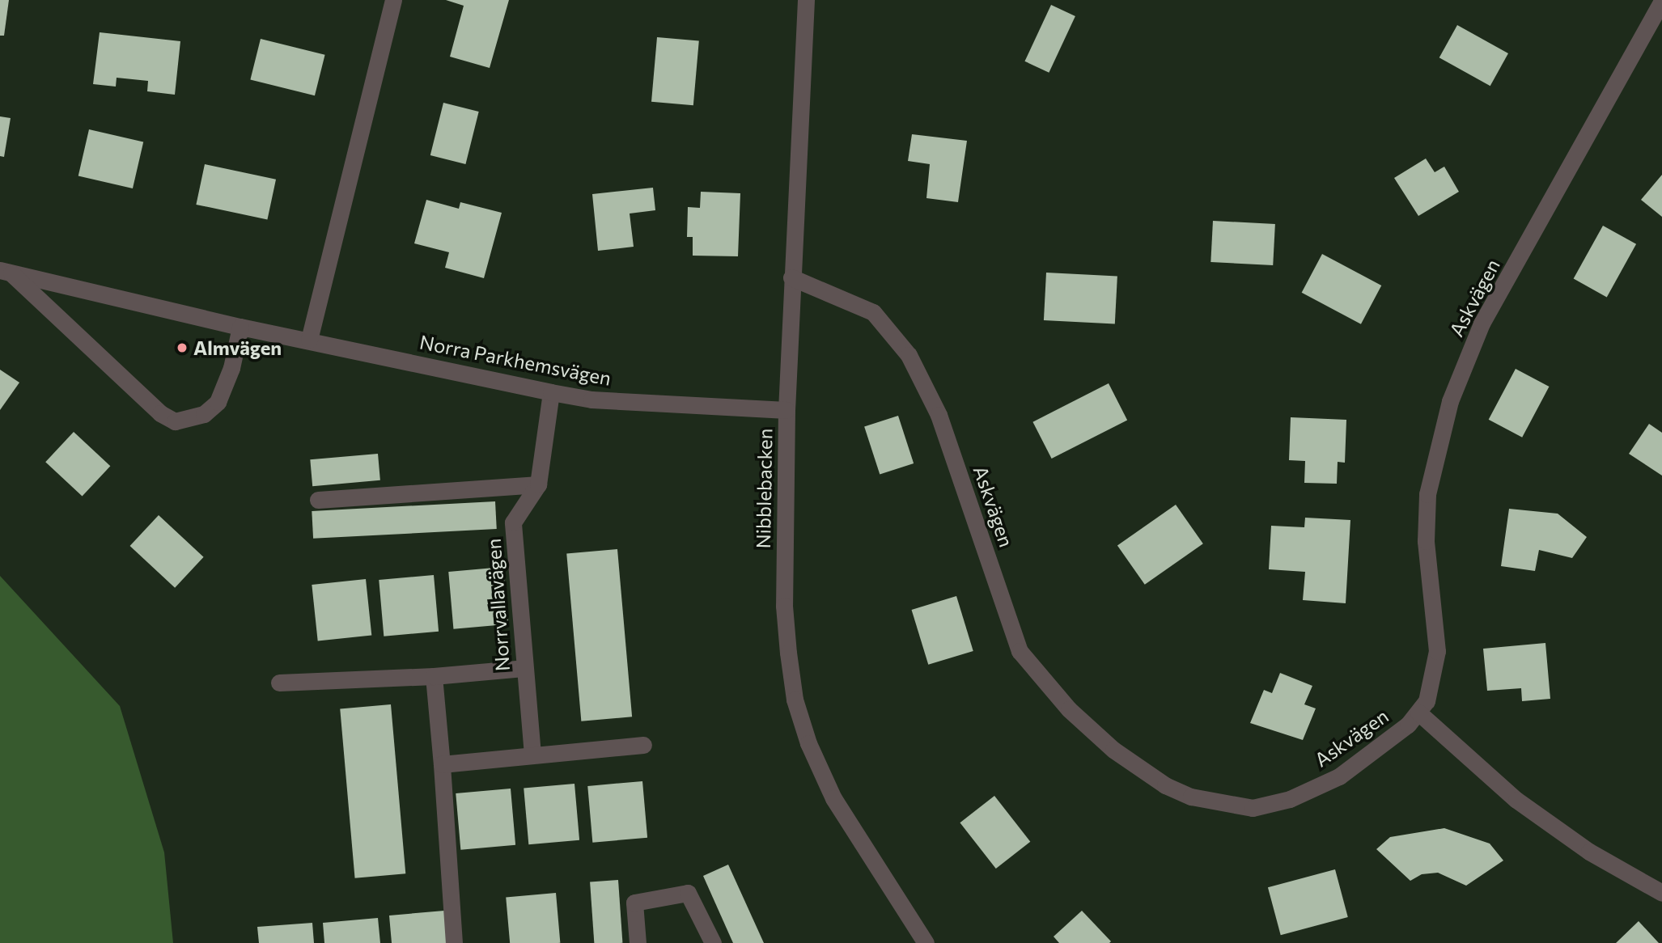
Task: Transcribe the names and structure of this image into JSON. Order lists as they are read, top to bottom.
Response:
{
  "streets": {
    "street": [
      "Askvägen",
      "Norra Parkhemsvägen",
      "Nibblebacken",
      "Norrvallavägen"
    ]
  },
  "crossings": [
    ["Askvägen", "Nibblebacken"],
    ["Norra Parkhemsvägen", "Nibblebacken"],
    ["Norra Parkhemsvägen", "Norrvallavägen"]
  ],
  "places": ["Almvägen"]
}
